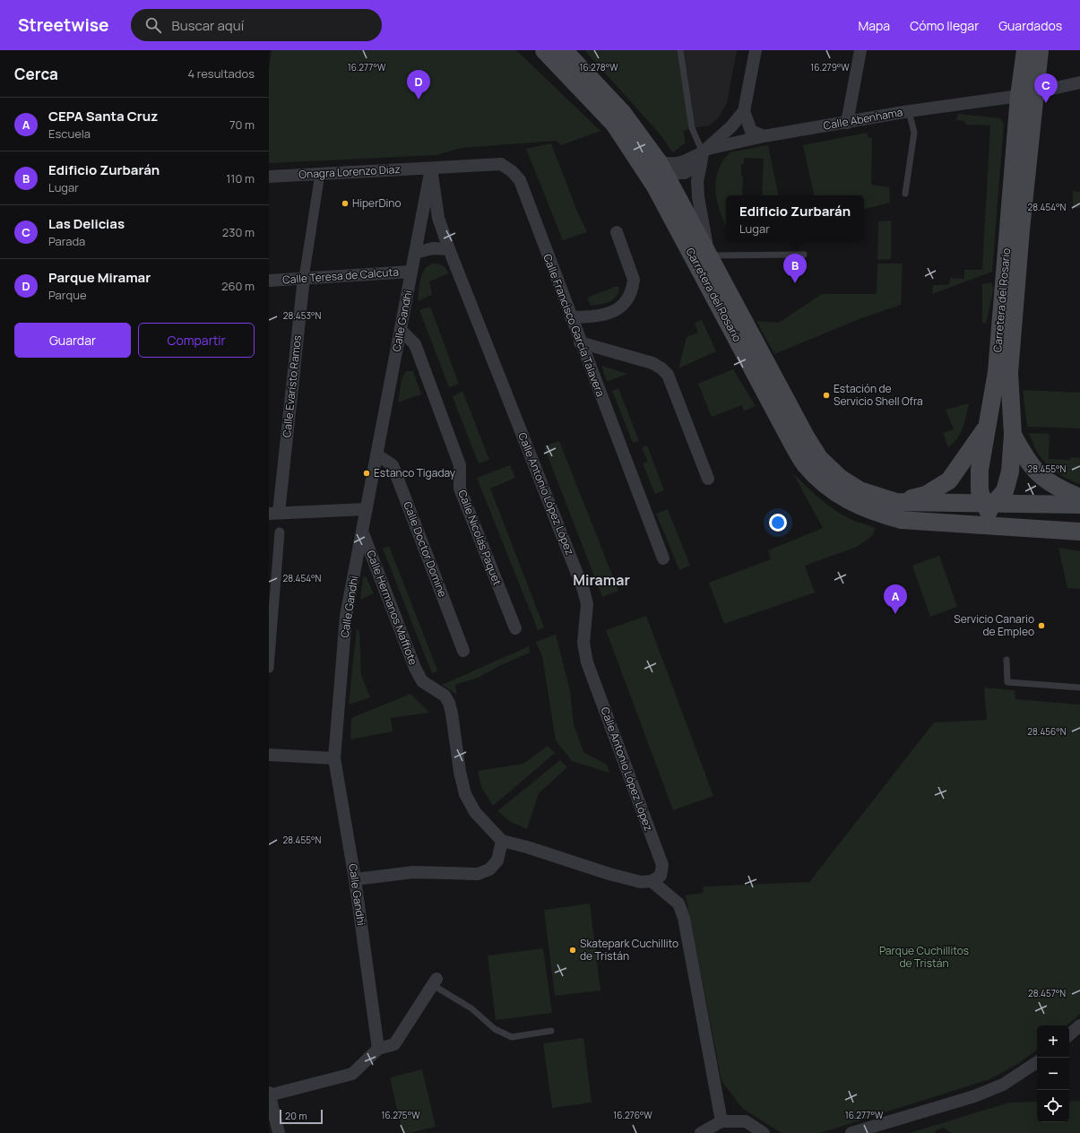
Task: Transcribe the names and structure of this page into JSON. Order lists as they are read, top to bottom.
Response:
{
  "streets": {
    "main road": ["Carretera del Rosario"],
    "street": [
      "Calle Abenhama",
      "Onagra Lorenzo Diaz",
      "Calle Teresa de Calcuta",
      "Calle Gandhi",
      "Calle Francisco García Talavera",
      "Calle Evaristo Ramos",
      "Calle Antonio López López",
      "Calle Nicolás Paquet",
      "Calle Doctor Domine",
      "Calle Hermanos Maffiote"
    ]
  },
  "crossings": [
    ["Calle Abenhama", "Carretera del Rosario"],
    ["Onagra Lorenzo Diaz", "Calle Gandhi"],
    ["Onagra Lorenzo Diaz", "Calle Francisco García Talavera"],
    ["Onagra Lorenzo Diaz", "Calle Evaristo Ramos"],
    ["Onagra Lorenzo Diaz", "Calle Antonio López López"],
    ["Calle Teresa de Calcuta", "Calle Gandhi"],
    ["Calle Teresa de Calcuta", "Calle Evaristo Ramos"],
    ["Calle Gandhi", "Calle Francisco García Talavera"],
    ["Calle Gandhi", "Calle Antonio López López"],
    ["Calle Gandhi", "Calle Nicolás Paquet"],
    ["Calle Gandhi", "Calle Doctor Domine"],
    ["Calle Gandhi", "Calle Hermanos Maffiote"],
    ["Calle Francisco García Talavera", "Calle Antonio López López"]
  ],
  "districts": ["Miramar"],
  "parks": ["Parque Cuchillitos de Tristán"],
  "places": [
    "HiperDino",
    "Estación de Servicio Shell Ofra",
    "Estanco Tigaday",
    "Servicio Canario de Empleo",
    "Skatepark Cuchillito de Tristán"
  ],
  "scale_bar": "20 m",
  "page": {
    "header": "Streetwise",
    "search": "Buscar aquí",
    "nav": ["Mapa", "Cómo llegar", "Guardados"],
    "heading": ["Cerca", "4 resultados"],
    "pins": [
      "D",
      "C",
      "B",
      "A"
    ],
    "list": [
      {
        "mark": "A",
        "name": "CEPA Santa Cruz",
        "note": "Escuela",
        "value": "70 m"
      },
      {
        "mark": "B",
        "name": "Edificio Zurbarán",
        "note": "Lugar",
        "value": "110 m"
      },
      {
        "mark": "C",
        "name": "Las Delicias",
        "note": "Parada",
        "value": "230 m"
      },
      {
        "mark": "D",
        "name": "Parque Miramar",
        "note": "Parque",
        "value": "260 m"
      }
    ],
    "popup": ["Edificio Zurbarán", "Lugar"],
    "buttons": ["Guardar", "Compartir"],
    "map_buttons": ["+", "−"],
    "scale": "20 m"
  },
  "coordinates": [
    "16.277°W",
    "16.278°W",
    "16.279°W",
    "28.454°N",
    "28.453°N",
    "28.455°N",
    "28.456°N",
    "28.457°N",
    "16.275°W",
    "16.276°W"
  ]
}
